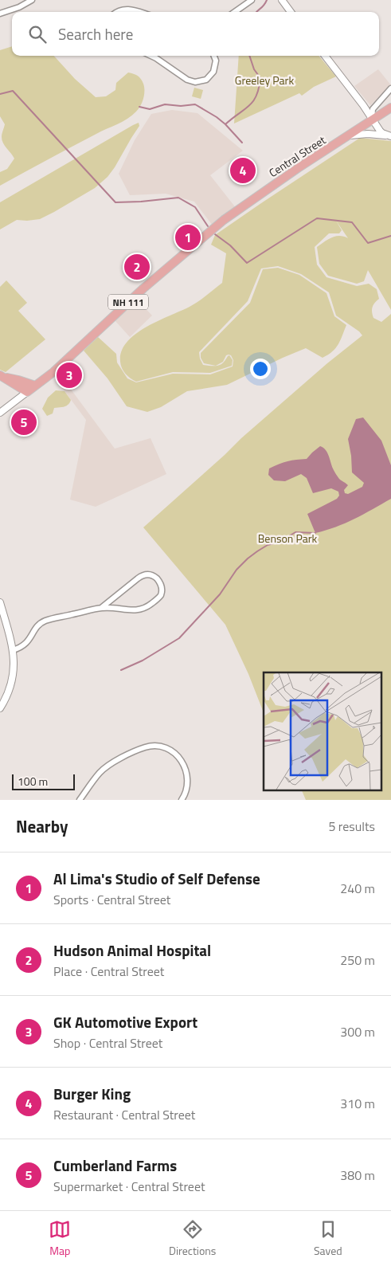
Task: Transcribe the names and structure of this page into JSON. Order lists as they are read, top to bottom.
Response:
{
  "streets": {
    "main road": ["Central Street", "NH 111"]
  },
  "parks": ["Greeley Park", "Benson Park"],
  "scale_bar": "100 m",
  "page": {
    "search": "Search here",
    "pins": [
      "4",
      "1",
      "2",
      "3",
      "5"
    ],
    "scale": "100 m",
    "heading": ["Nearby", "5 results"],
    "list": [
      {
        "mark": "1",
        "name": "Al Lima's Studio of Self Defense",
        "note": "Sports · Central Street",
        "value": "240 m"
      },
      {
        "mark": "2",
        "name": "Hudson Animal Hospital",
        "note": "Place · Central Street",
        "value": "250 m"
      },
      {
        "mark": "3",
        "name": "GK Automotive Export",
        "note": "Shop · Central Street",
        "value": "300 m"
      },
      {
        "mark": "4",
        "name": "Burger King",
        "note": "Restaurant · Central Street",
        "value": "310 m"
      },
      {
        "mark": "5",
        "name": "Cumberland Farms",
        "note": "Supermarket · Central Street",
        "value": "380 m"
      }
    ],
    "nav": ["Map", "Directions", "Saved"]
  }
}
